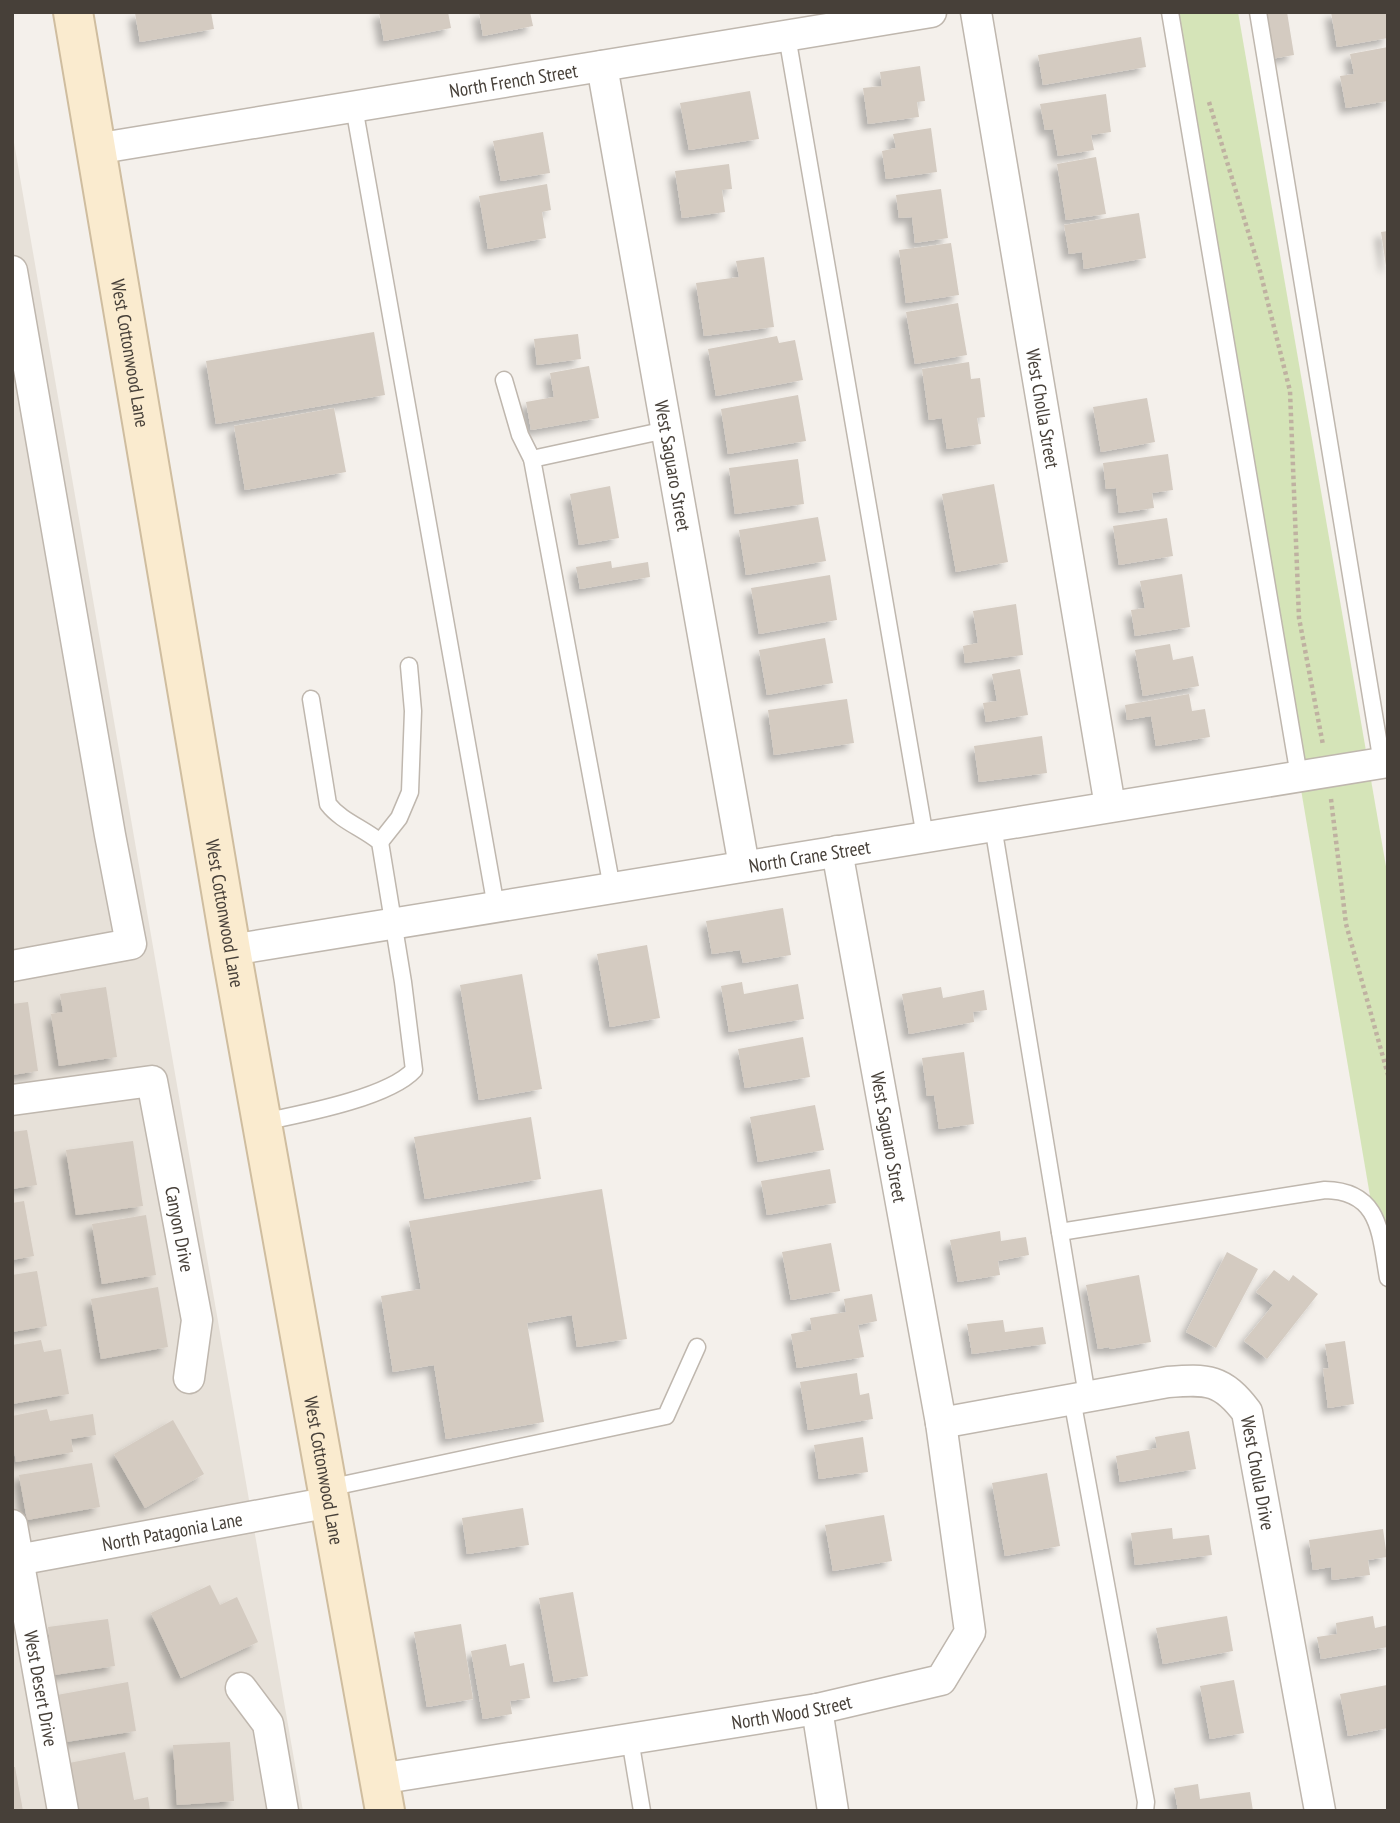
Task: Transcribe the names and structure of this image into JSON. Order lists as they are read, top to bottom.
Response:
{
  "streets": {
    "main road": ["West Cottonwood Lane"],
    "street": [
      "North French Street",
      "West Cholla Street",
      "West Saguaro Street",
      "North Crane Street",
      "Canyon Drive",
      "West Cholla Drive",
      "North Patagonia Lane",
      "West Desert Drive",
      "North Wood Street"
    ]
  },
  "crossings": [
    ["North French Street", "West Cottonwood Lane"],
    ["North French Street", "West Saguaro Street"],
    ["West Cottonwood Lane", "North Crane Street"],
    ["West Cottonwood Lane", "North Patagonia Lane"],
    ["West Cottonwood Lane", "North Wood Street"],
    ["West Cholla Street", "North Crane Street"],
    ["West Saguaro Street", "North Crane Street"],
    ["West Saguaro Street", "West Cholla Drive"],
    ["West Saguaro Street", "North Wood Street"],
    ["West Cholla Drive", "North Wood Street"],
    ["North Patagonia Lane", "West Desert Drive"]
  ]
}
